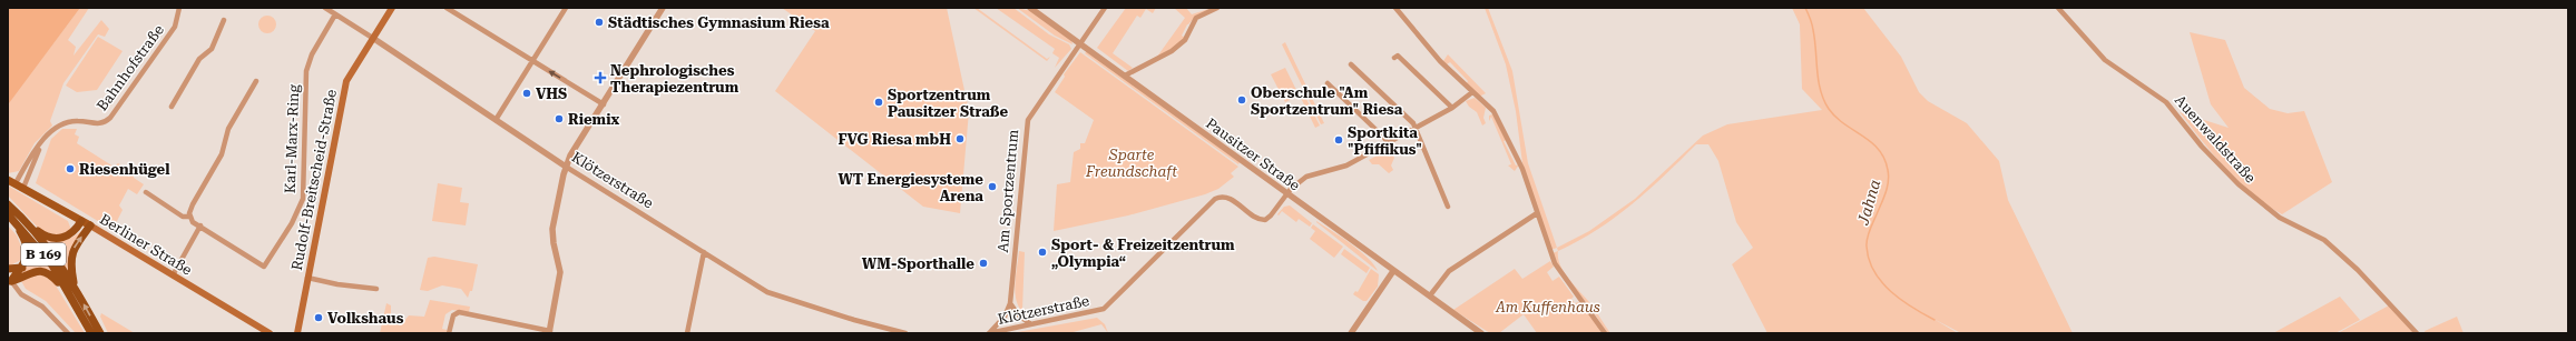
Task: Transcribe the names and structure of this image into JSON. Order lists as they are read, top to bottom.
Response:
{
  "streets": {
    "highway": ["B 169"],
    "main road": ["Rudolf-Breitscheid-Straße", "Berliner Straße"],
    "street": [
      "Bahnhofstraße",
      "Karl-Marx-Ring",
      "Auenwaldstraße",
      "Pausitzer Straße",
      "Klötzerstraße",
      "Am Sportzentrum"
    ]
  },
  "crossings": [
    ["Bahnhofstraße", "Berliner Straße"],
    ["Karl-Marx-Ring", "Klötzerstraße"],
    ["Pausitzer Straße", "Klötzerstraße"],
    ["Pausitzer Straße", "Am Sportzentrum"],
    ["Rudolf-Breitscheid-Straße", "Klötzerstraße"],
    ["Klötzerstraße", "Am Sportzentrum"]
  ],
  "water": ["Jahna"],
  "parks": ["Sparte Freundschaft", "Am Kuffenhaus"],
  "places": {
    "other": [
      "Städtisches Gymnasium Riesa",
      "VHS",
      "Oberschule \"Am Sportzentrum\" Riesa",
      "Sportzentrum Pausitzer Straße",
      "Riemix",
      "FVG Riesa mbH",
      "Sportkita \"Pfiffikus\"",
      "Riesenhügel",
      "WT Energiesysteme Arena",
      "Sport- & Freizeitzentrum „Olympia“",
      "WM-Sporthalle",
      "Volkshaus"
    ],
    "health": ["Nephrologisches Therapiezentrum"]
  }
}
